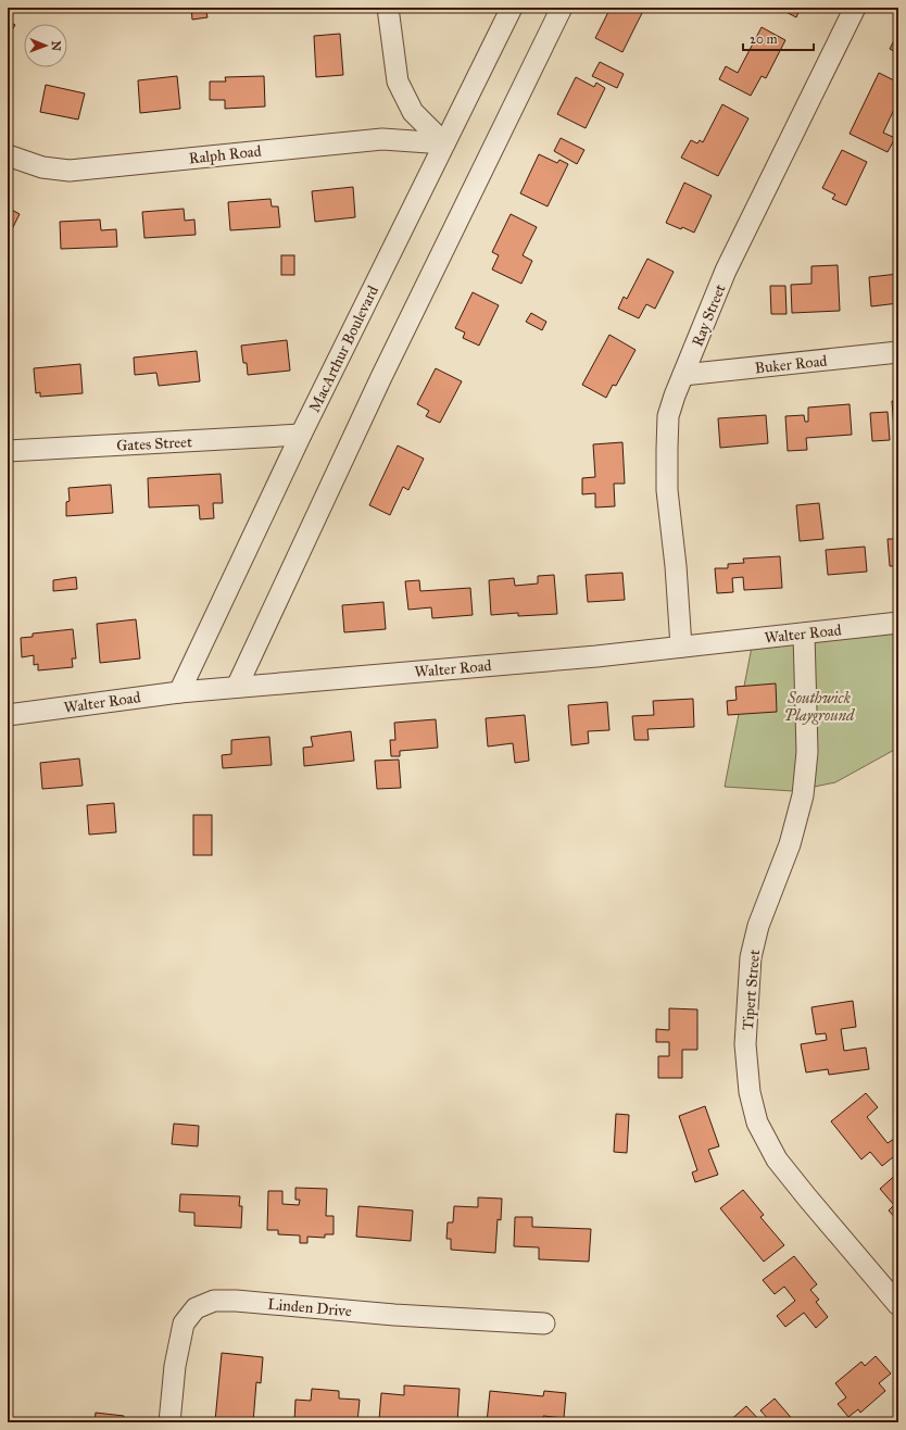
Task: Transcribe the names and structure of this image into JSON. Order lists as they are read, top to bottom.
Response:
{
  "streets": {
    "street": [
      "Ralph Road",
      "Ray Street",
      "MacArthur Boulevard",
      "Buker Road",
      "Gates Street",
      "Walter Road",
      "Tipert Street",
      "Linden Drive"
    ]
  },
  "crossings": [
    ["Ralph Road", "MacArthur Boulevard"],
    ["Ray Street", "Buker Road"],
    ["Ray Street", "Walter Road"],
    ["MacArthur Boulevard", "Gates Street"],
    ["MacArthur Boulevard", "Walter Road"],
    ["Walter Road", "Tipert Street"]
  ],
  "parks": ["Southwick Playground"],
  "scale_bar": "20 m",
  "north": "right"
}
